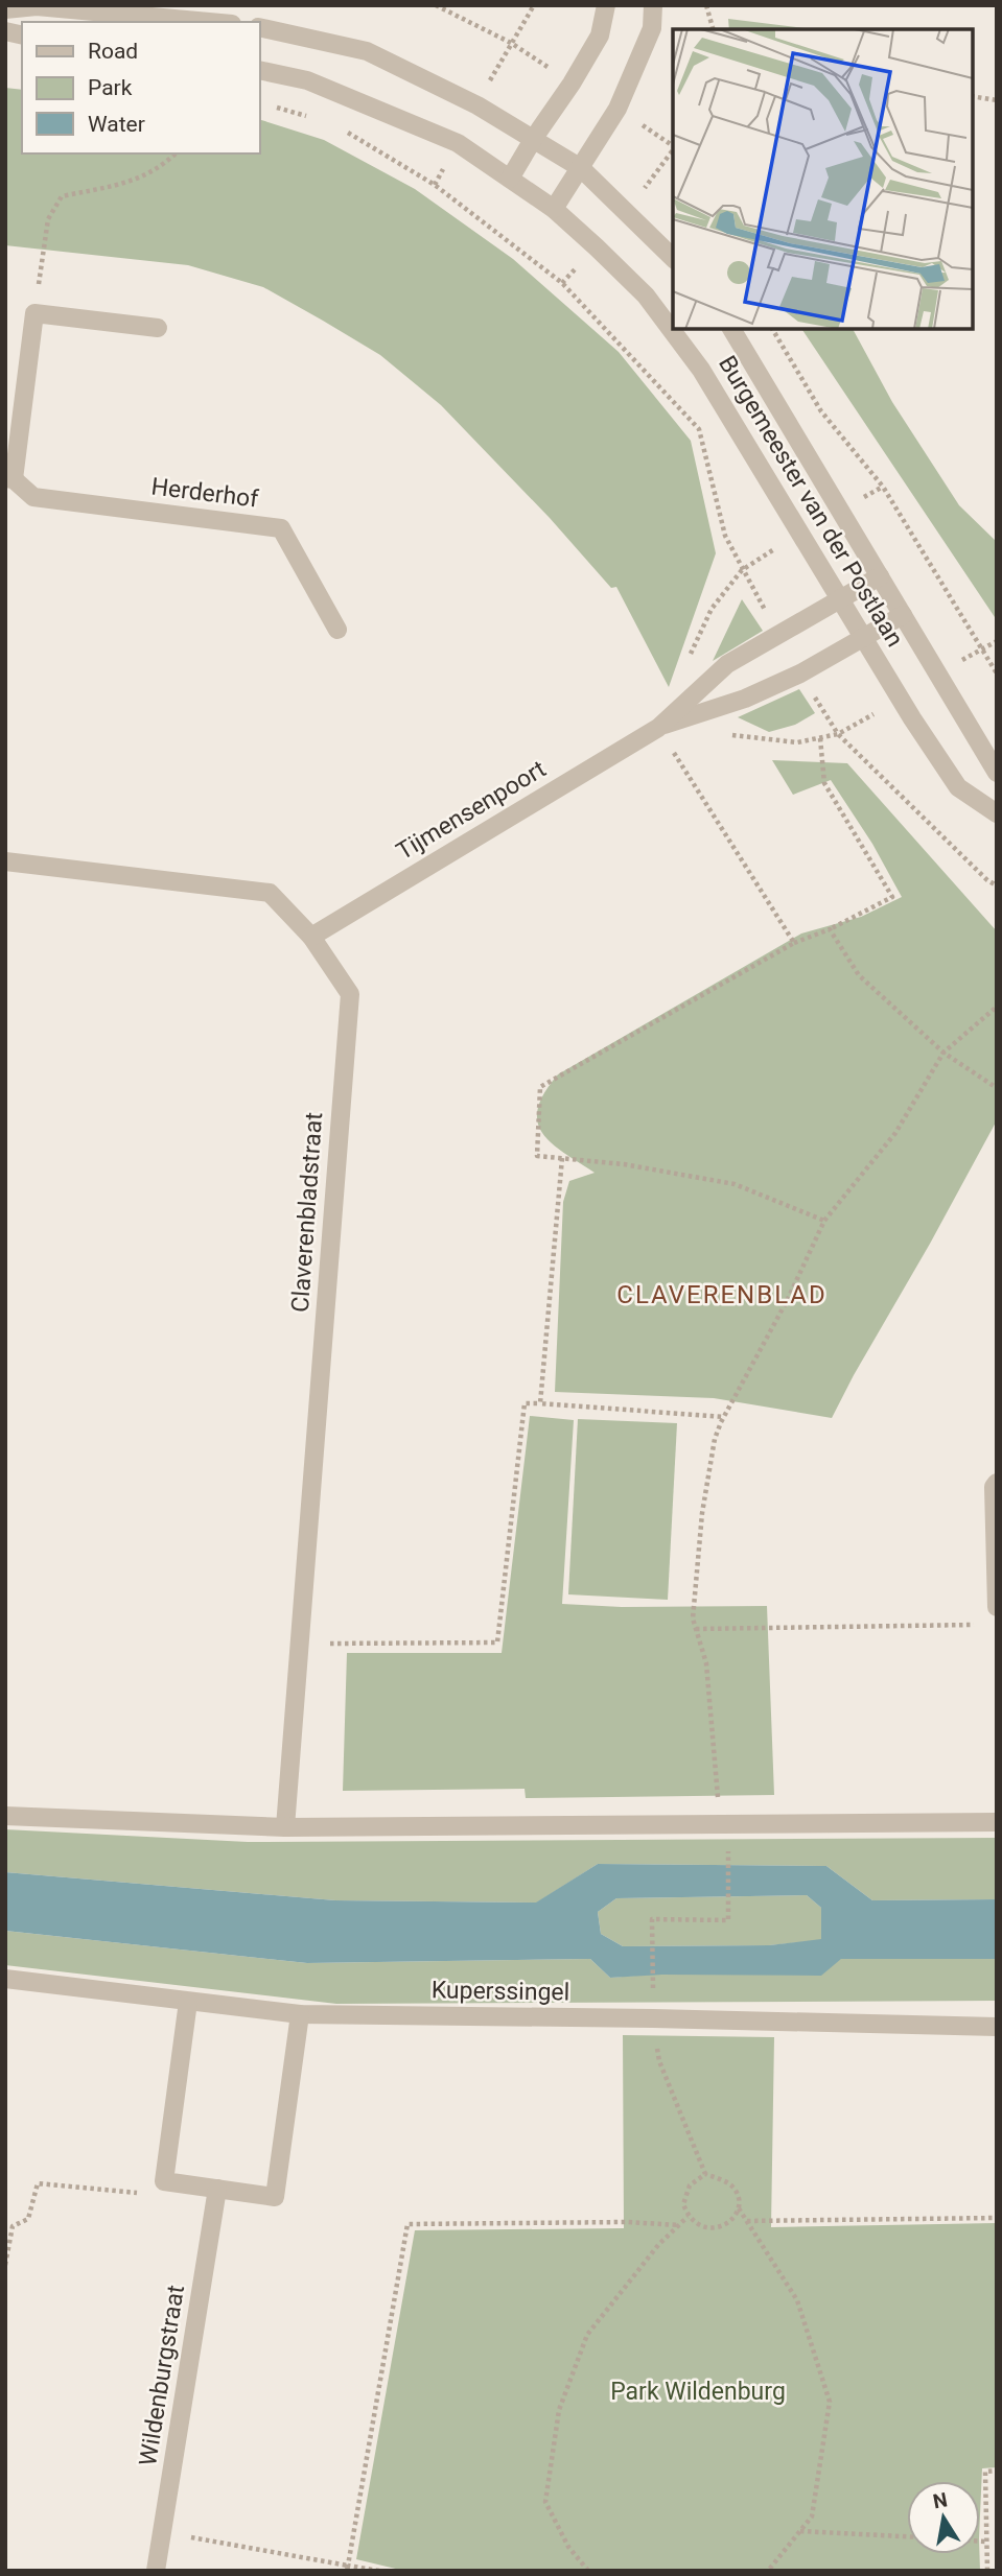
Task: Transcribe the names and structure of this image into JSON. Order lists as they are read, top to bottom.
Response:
{
  "streets": {
    "street": [
      "Herderhof",
      "Burgemeester van der Postlaan",
      "Tijmensenpoort",
      "Claverenbladstraat",
      "Kuperssingel",
      "Wildenburgstraat"
    ]
  },
  "crossings": [
    ["Burgemeester van der Postlaan", "Tijmensenpoort"],
    ["Tijmensenpoort", "Claverenbladstraat"]
  ],
  "districts": ["CLAVERENBLAD"],
  "parks": ["Park Wildenburg"],
  "legend": ["Road", "Park", "Water"],
  "north": "top"
}
